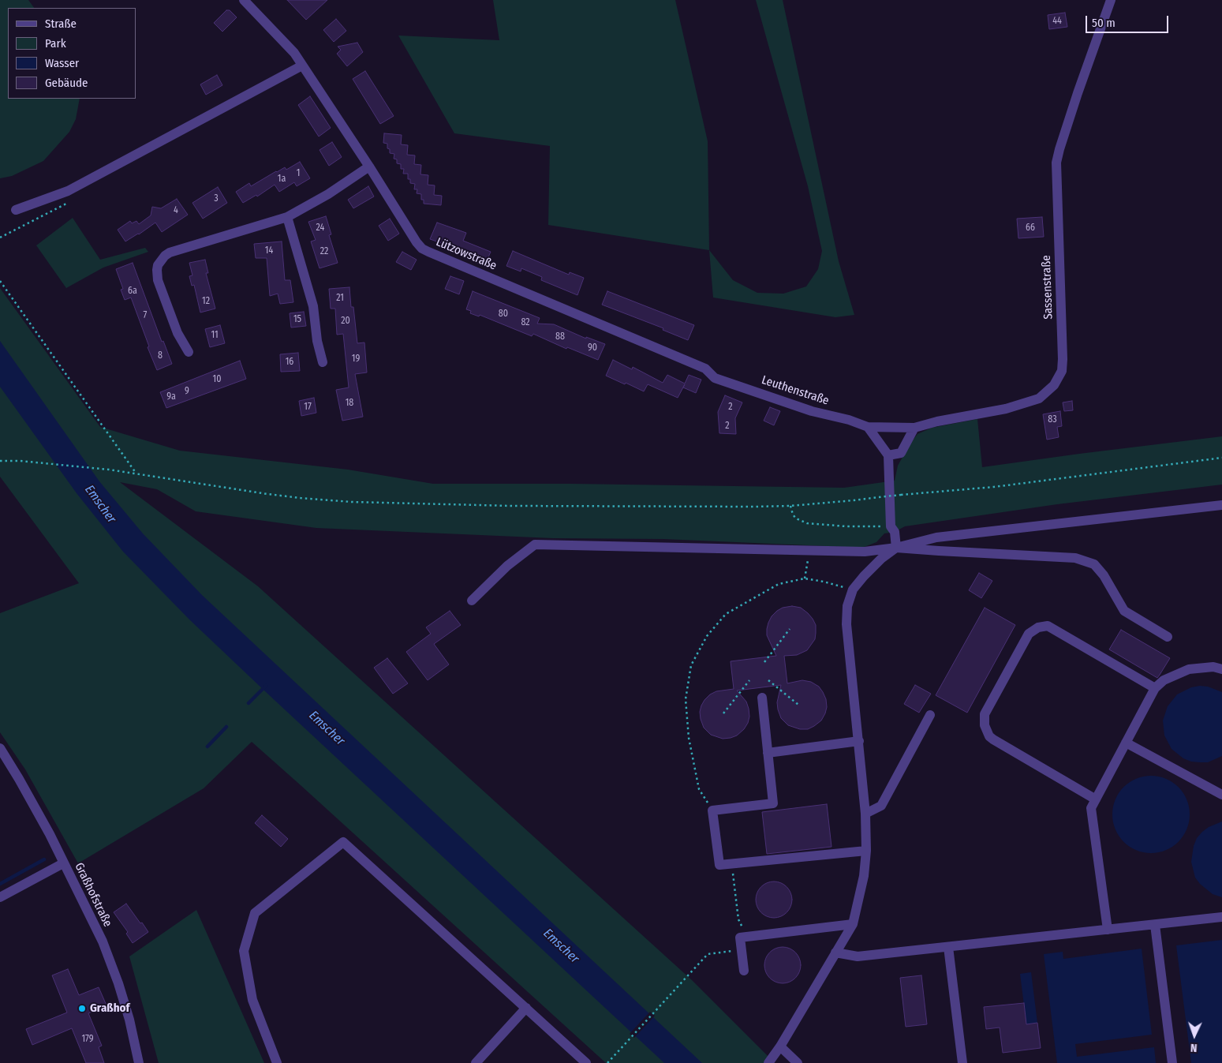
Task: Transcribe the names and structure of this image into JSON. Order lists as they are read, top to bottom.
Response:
{
  "streets": {
    "street": [
      "Lützowstraße",
      "Sassenstraße",
      "Leuthenstraße",
      "Graßhofstraße"
    ]
  },
  "crossings": [
    ["Lützowstraße", "Leuthenstraße"],
    ["Sassenstraße", "Leuthenstraße"]
  ],
  "water": ["Emscher"],
  "places": ["Graßhof"],
  "house_numbers": [
    "44",
    "1",
    "1a",
    "3",
    "4",
    "24",
    "66",
    "14",
    "22",
    "6a",
    "21",
    "12",
    "80",
    "7",
    "15",
    "20",
    "82",
    "11",
    "88",
    "90",
    "8",
    "19",
    "16",
    "10",
    "9",
    "9a",
    "18",
    "17",
    "2",
    "83",
    "2",
    "179"
  ],
  "legend": [
    "Straße",
    "Park",
    "Wasser",
    "Gebäude"
  ],
  "scale_bar": "50 m",
  "north": "bottom"
}
